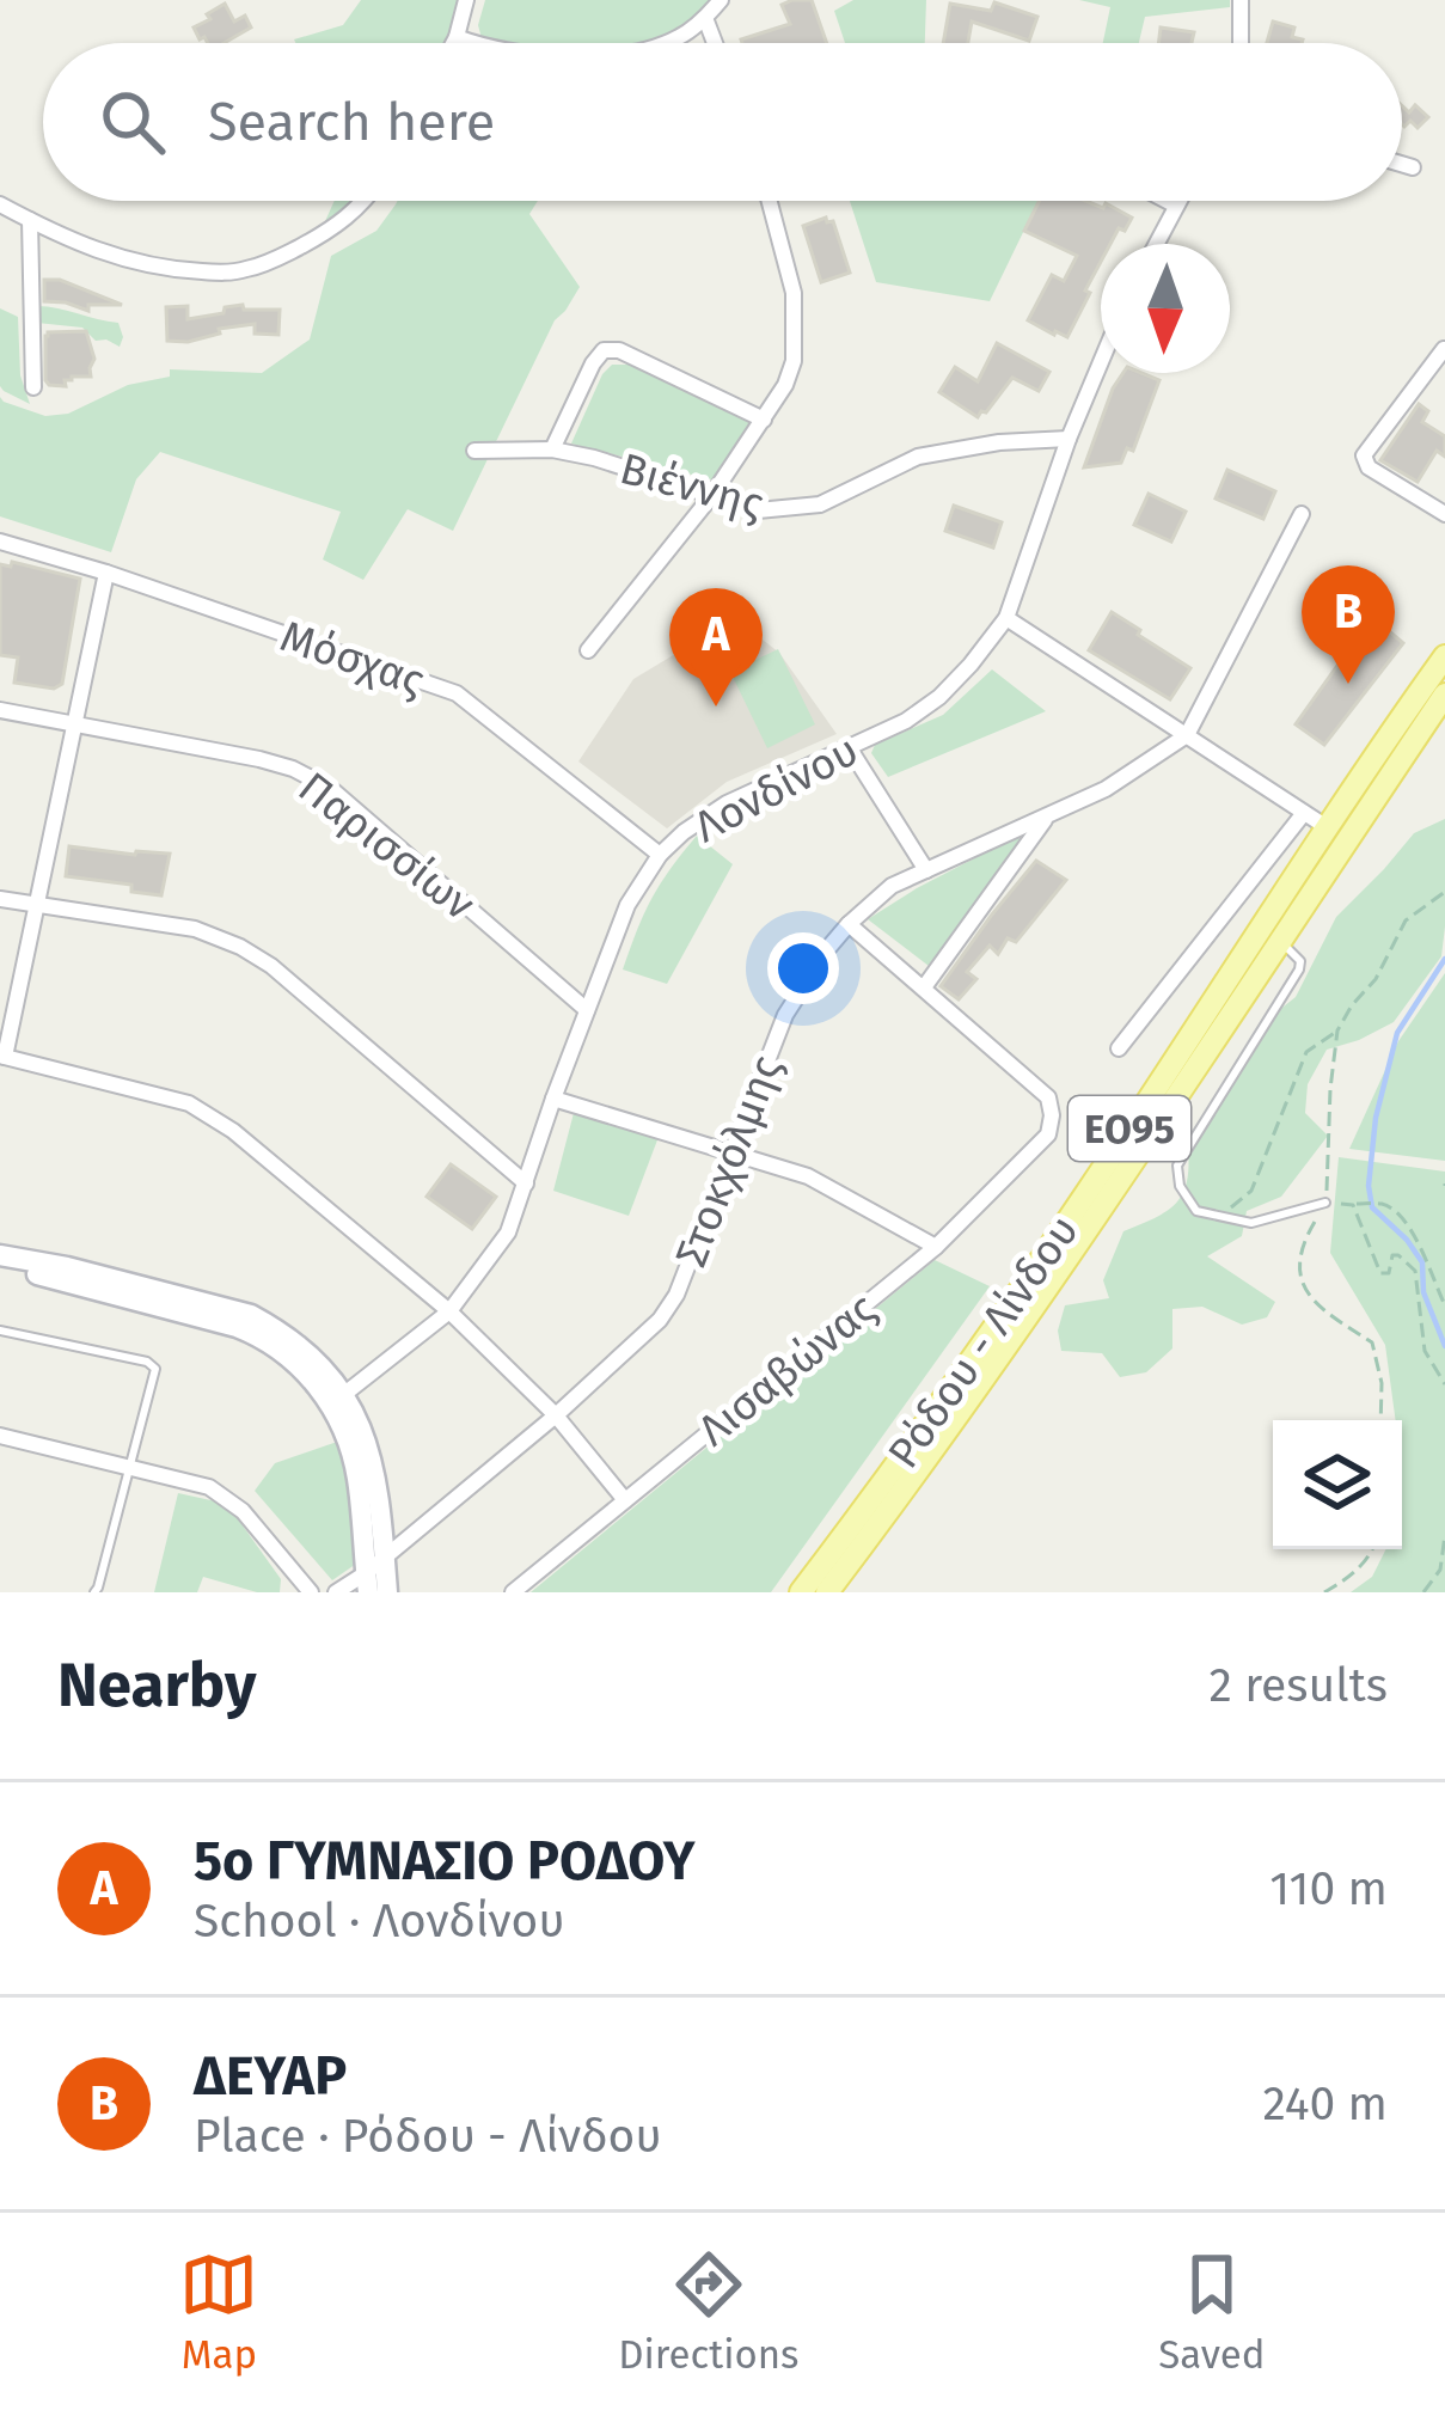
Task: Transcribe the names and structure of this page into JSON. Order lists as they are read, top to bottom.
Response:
{
  "streets": {
    "main road": ["ΕΟ95", "Ρόδου - Λίνδου"],
    "street": [
      "Βιέννης",
      "Μόσχας",
      "Λονδίνου",
      "Παρισσίων",
      "Στοκχόλμης",
      "Λισαβώνας"
    ]
  },
  "crossings": [
    ["Βιέννης", "Λονδίνου"],
    ["Μόσχας", "Λονδίνου"],
    ["Λονδίνου", "Παρισσίων"]
  ],
  "north": "bottom",
  "page": {
    "search": "Search here",
    "pins": ["B", "A"],
    "heading": ["Nearby", "2 results"],
    "list": [
      {
        "mark": "A",
        "name": "5ο ΓΥΜΝΑΣΙΟ ΡΟΔΟΥ",
        "note": "School · Λονδίνου",
        "value": "110 m"
      },
      {
        "mark": "B",
        "name": "ΔΕΥΑΡ",
        "note": "Place · Ρόδου - Λίνδου",
        "value": "240 m"
      }
    ],
    "nav": ["Map", "Directions", "Saved"]
  }
}
